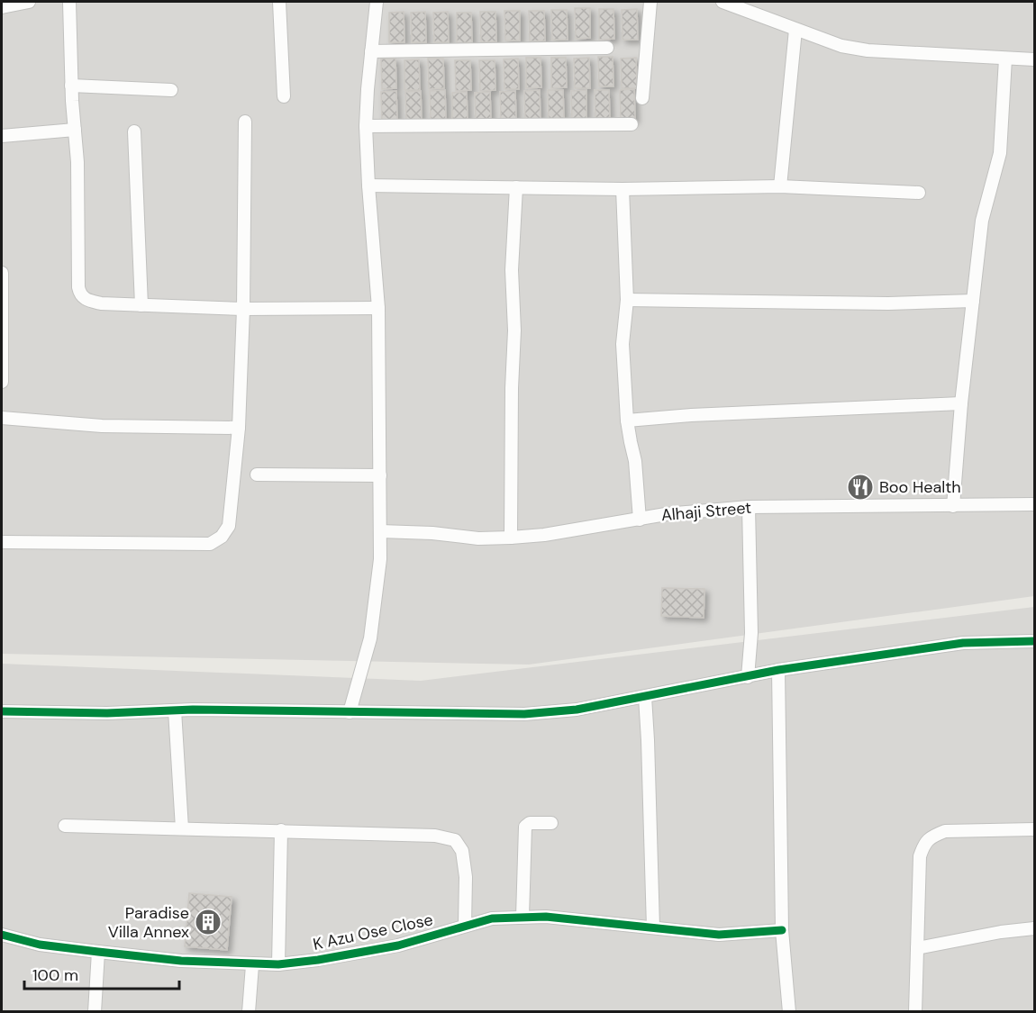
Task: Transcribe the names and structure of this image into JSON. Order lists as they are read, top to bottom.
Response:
{
  "streets": {
    "street": ["Alhaji Street", "K Azu Ose Close"]
  },
  "places": {
    "restaurant": ["Boo Health"],
    "building": ["Paradise Villa Annex"]
  },
  "scale_bar": "100 m"
}
